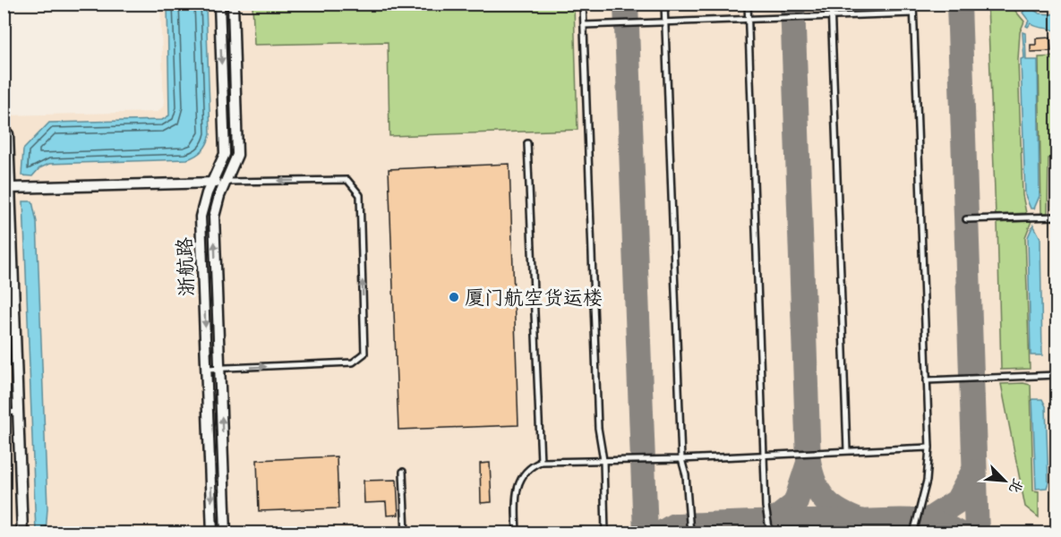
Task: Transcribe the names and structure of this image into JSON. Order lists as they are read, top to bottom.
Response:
{
  "streets": {
    "street": ["浙航路"]
  },
  "places": ["厦门航空货运楼"],
  "north": "bottom right"
}
